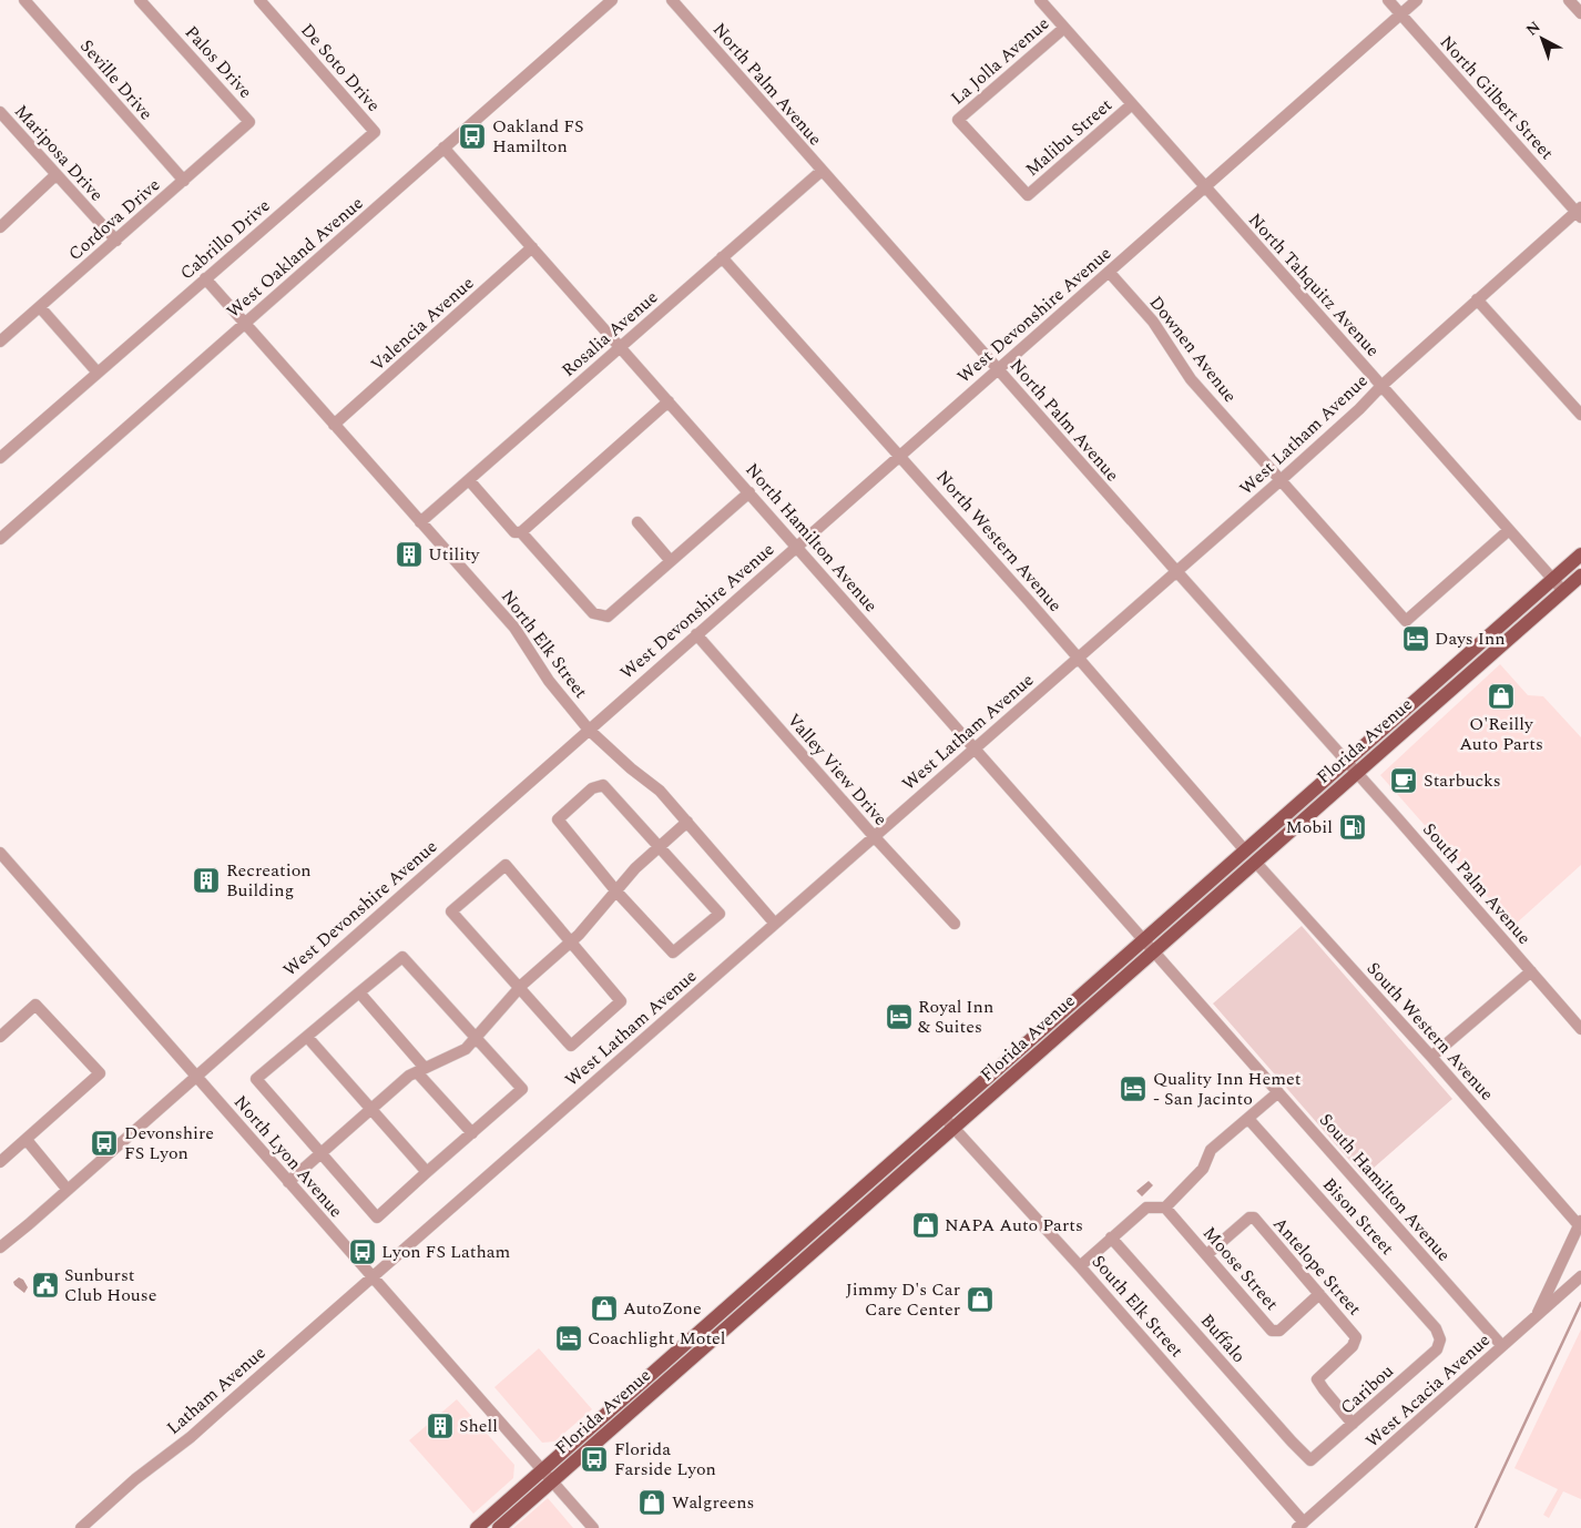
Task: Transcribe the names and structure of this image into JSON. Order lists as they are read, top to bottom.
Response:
{
  "streets": {
    "main road": ["Florida Avenue"],
    "street": [
      "La Jolla Avenue",
      "Palos Drive",
      "De Soto Drive",
      "Seville Drive",
      "North Palm Avenue",
      "North Gilbert Street",
      "Malibu Street",
      "Mariposa Drive",
      "Cordova Drive",
      "Cabrillo Drive",
      "West Oakland Avenue",
      "North Tahquitz Avenue",
      "West Devonshire Avenue",
      "Valencia Avenue",
      "Rosalia Avenue",
      "Downen Avenue",
      "West Latham Avenue",
      "North Hamilton Avenue",
      "North Western Avenue",
      "North Elk Street",
      "Valley View Drive",
      "South Palm Avenue",
      "South Western Avenue",
      "North Lyon Avenue",
      "South Hamilton Avenue",
      "Bison Street",
      "Antelope Street",
      "Moose Street",
      "South Elk Street",
      "Buffalo",
      "Caribou",
      "Latham Avenue",
      "West Acacia Avenue"
    ]
  },
  "crossings": [
    ["La Jolla Avenue", "Malibu Street"],
    ["La Jolla Avenue", "North Tahquitz Avenue"],
    ["Palos Drive", "Cordova Drive"],
    ["De Soto Drive", "Cabrillo Drive"],
    ["Seville Drive", "Cordova Drive"],
    ["North Palm Avenue", "West Devonshire Avenue"],
    ["North Palm Avenue", "Rosalia Avenue"],
    ["North Palm Avenue", "West Latham Avenue"],
    ["North Palm Avenue", "Florida Avenue"],
    ["North Palm Avenue", "South Palm Avenue"],
    ["North Gilbert Street", "West Devonshire Avenue"],
    ["North Gilbert Street", "West Latham Avenue"],
    ["Malibu Street", "North Tahquitz Avenue"],
    ["Mariposa Drive", "Cordova Drive"],
    ["Cabrillo Drive", "North Elk Street"],
    ["West Oakland Avenue", "North Hamilton Avenue"],
    ["West Oakland Avenue", "North Elk Street"],
    ["North Tahquitz Avenue", "West Devonshire Avenue"],
    ["North Tahquitz Avenue", "Downen Avenue"],
    ["North Tahquitz Avenue", "West Latham Avenue"],
    ["North Tahquitz Avenue", "Florida Avenue"],
    ["West Devonshire Avenue", "Downen Avenue"],
    ["West Devonshire Avenue", "North Hamilton Avenue"],
    ["West Devonshire Avenue", "North Western Avenue"],
    ["West Devonshire Avenue", "North Elk Street"],
    ["West Devonshire Avenue", "Valley View Drive"],
    ["West Devonshire Avenue", "North Lyon Avenue"],
    ["Valencia Avenue", "North Hamilton Avenue"],
    ["Valencia Avenue", "North Elk Street"],
    ["Rosalia Avenue", "North Hamilton Avenue"],
    ["Rosalia Avenue", "North Western Avenue"],
    ["Rosalia Avenue", "North Elk Street"],
    ["Downen Avenue", "West Latham Avenue"],
    ["West Latham Avenue", "North Hamilton Avenue"],
    ["West Latham Avenue", "North Western Avenue"],
    ["West Latham Avenue", "North Elk Street"],
    ["West Latham Avenue", "Valley View Drive"],
    ["West Latham Avenue", "North Lyon Avenue"],
    ["West Latham Avenue", "Latham Avenue"],
    ["North Hamilton Avenue", "Florida Avenue"],
    ["North Hamilton Avenue", "South Hamilton Avenue"],
    ["North Western Avenue", "Florida Avenue"],
    ["North Western Avenue", "South Western Avenue"],
    ["Florida Avenue", "South Palm Avenue"],
    ["Florida Avenue", "South Western Avenue"],
    ["Florida Avenue", "North Lyon Avenue"],
    ["Florida Avenue", "South Hamilton Avenue"],
    ["Florida Avenue", "South Elk Street"],
    ["North Lyon Avenue", "Latham Avenue"],
    ["South Hamilton Avenue", "West Acacia Avenue"],
    ["Bison Street", "Caribou"],
    ["Antelope Street", "Moose Street"],
    ["Antelope Street", "Caribou"],
    ["South Elk Street", "West Acacia Avenue"],
    ["Buffalo", "Caribou"]
  ],
  "places": {
    "bus stop": [
      "Oakland FS Hamilton",
      "Devonshire FS Lyon",
      "Lyon FS Latham",
      "Florida Farside Lyon"
    ],
    "building": ["Utility", "Recreation Building", "Shell"],
    "hotel": [
      "Days Inn",
      "Royal Inn & Suites",
      "Quality Inn Hemet - San Jacinto",
      "Coachlight Motel"
    ],
    "shop": [
      "O'Reilly Auto Parts",
      "NAPA Auto Parts",
      "Jimmy D's Car Care Center",
      "AutoZone",
      "Walgreens"
    ],
    "cafe": ["Starbucks"],
    "fuel station": ["Mobil"],
    "public building": ["Sunburst Club House"]
  },
  "north": "top left"
}
